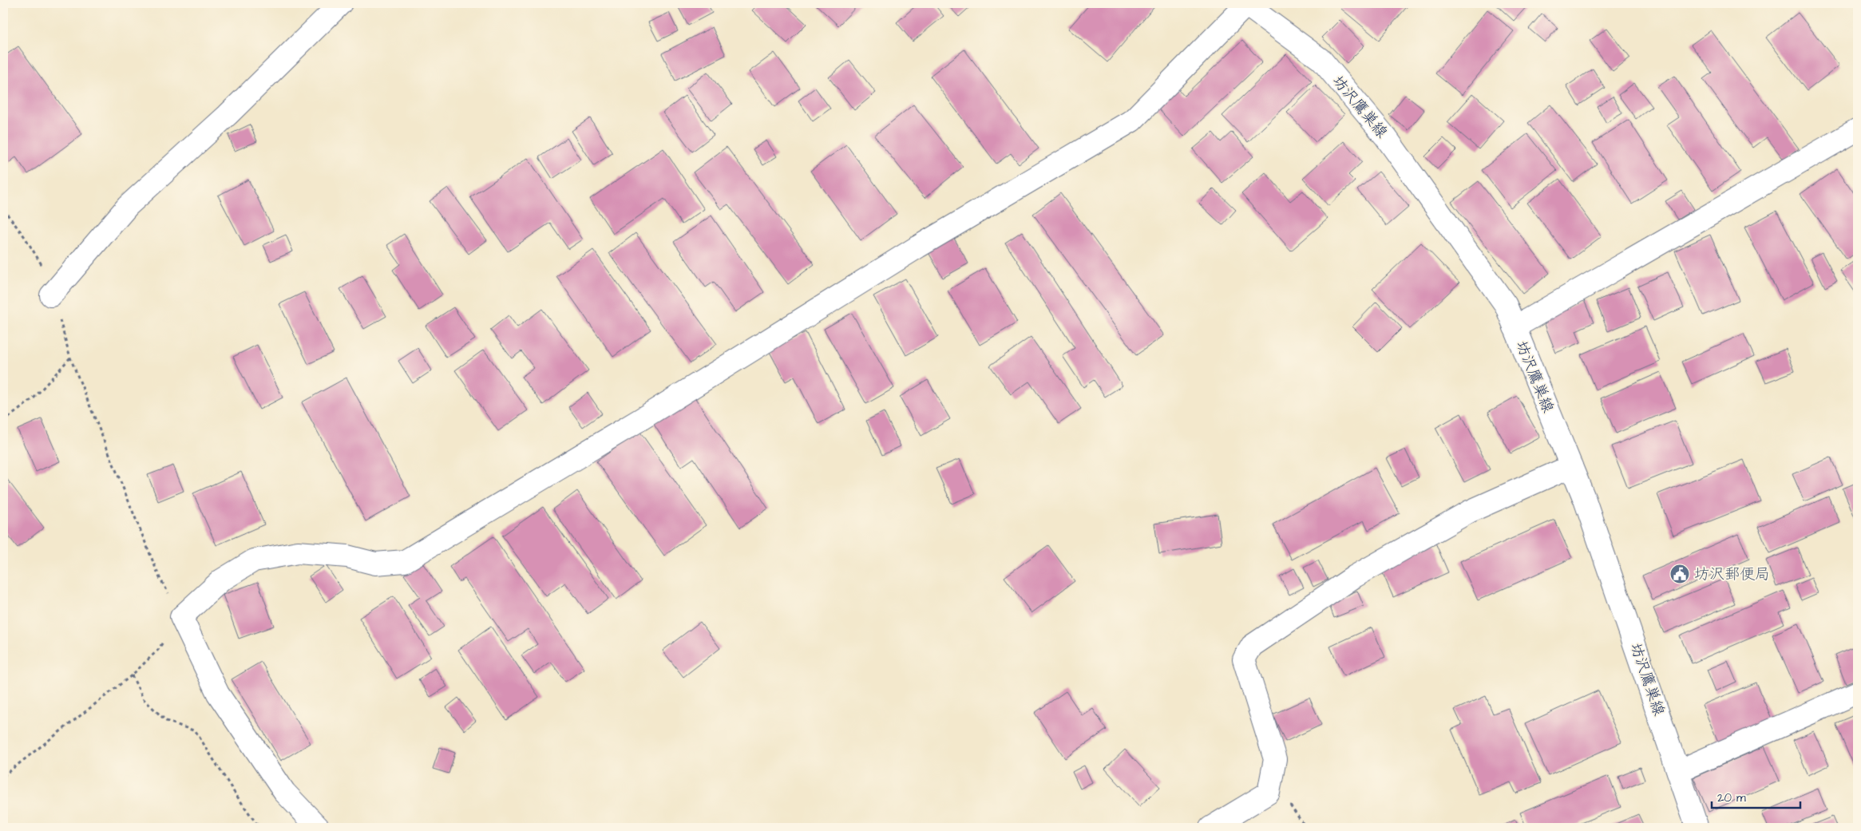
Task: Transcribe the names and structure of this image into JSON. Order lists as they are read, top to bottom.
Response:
{
  "streets": {
    "street": ["坊沢鷹巣線"]
  },
  "places": {
    "public building": ["坊沢郵便局"]
  },
  "scale_bar": "20 m"
}
